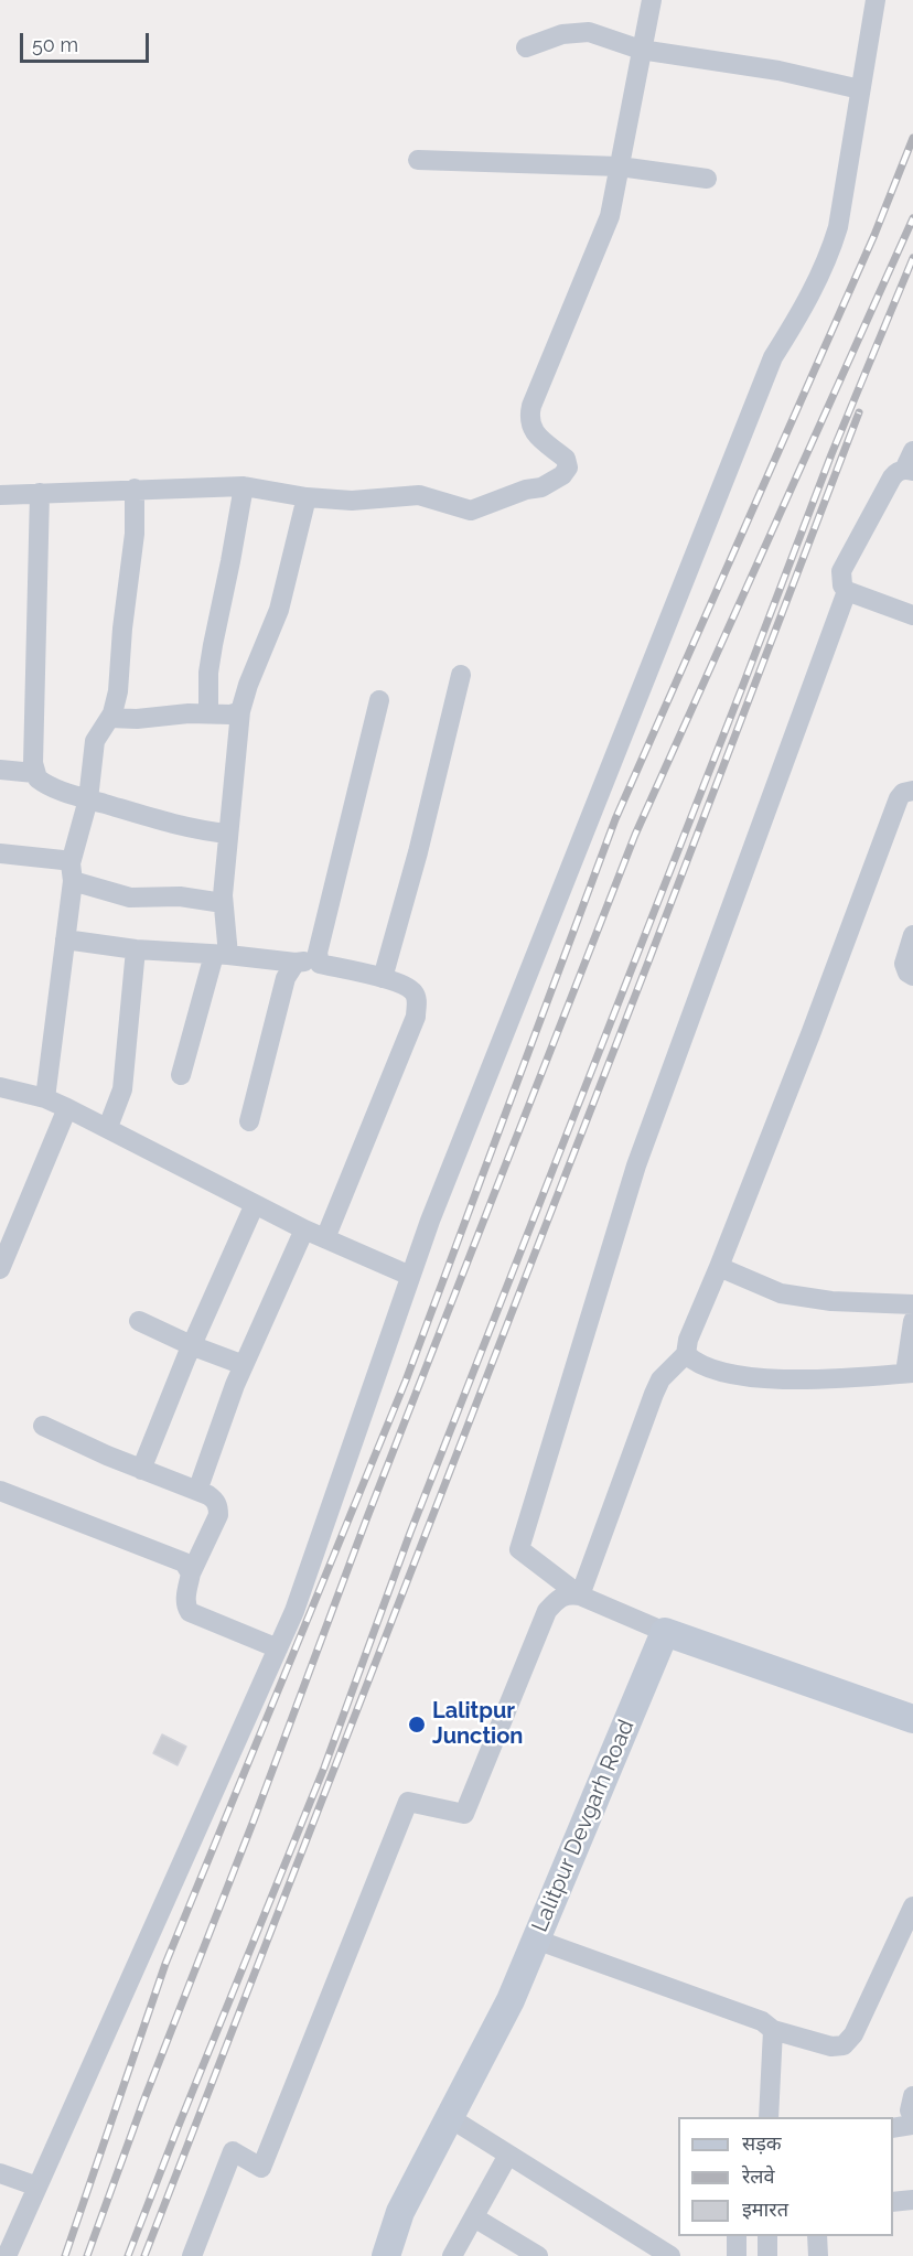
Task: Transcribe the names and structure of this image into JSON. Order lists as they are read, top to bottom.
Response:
{
  "streets": {
    "main road": ["Lalitpur Devgarh Road"]
  },
  "places": ["Lalitpur Junction"],
  "legend": ["सड़क", "रेलवे", "इमारत"],
  "scale_bar": "50 m"
}
